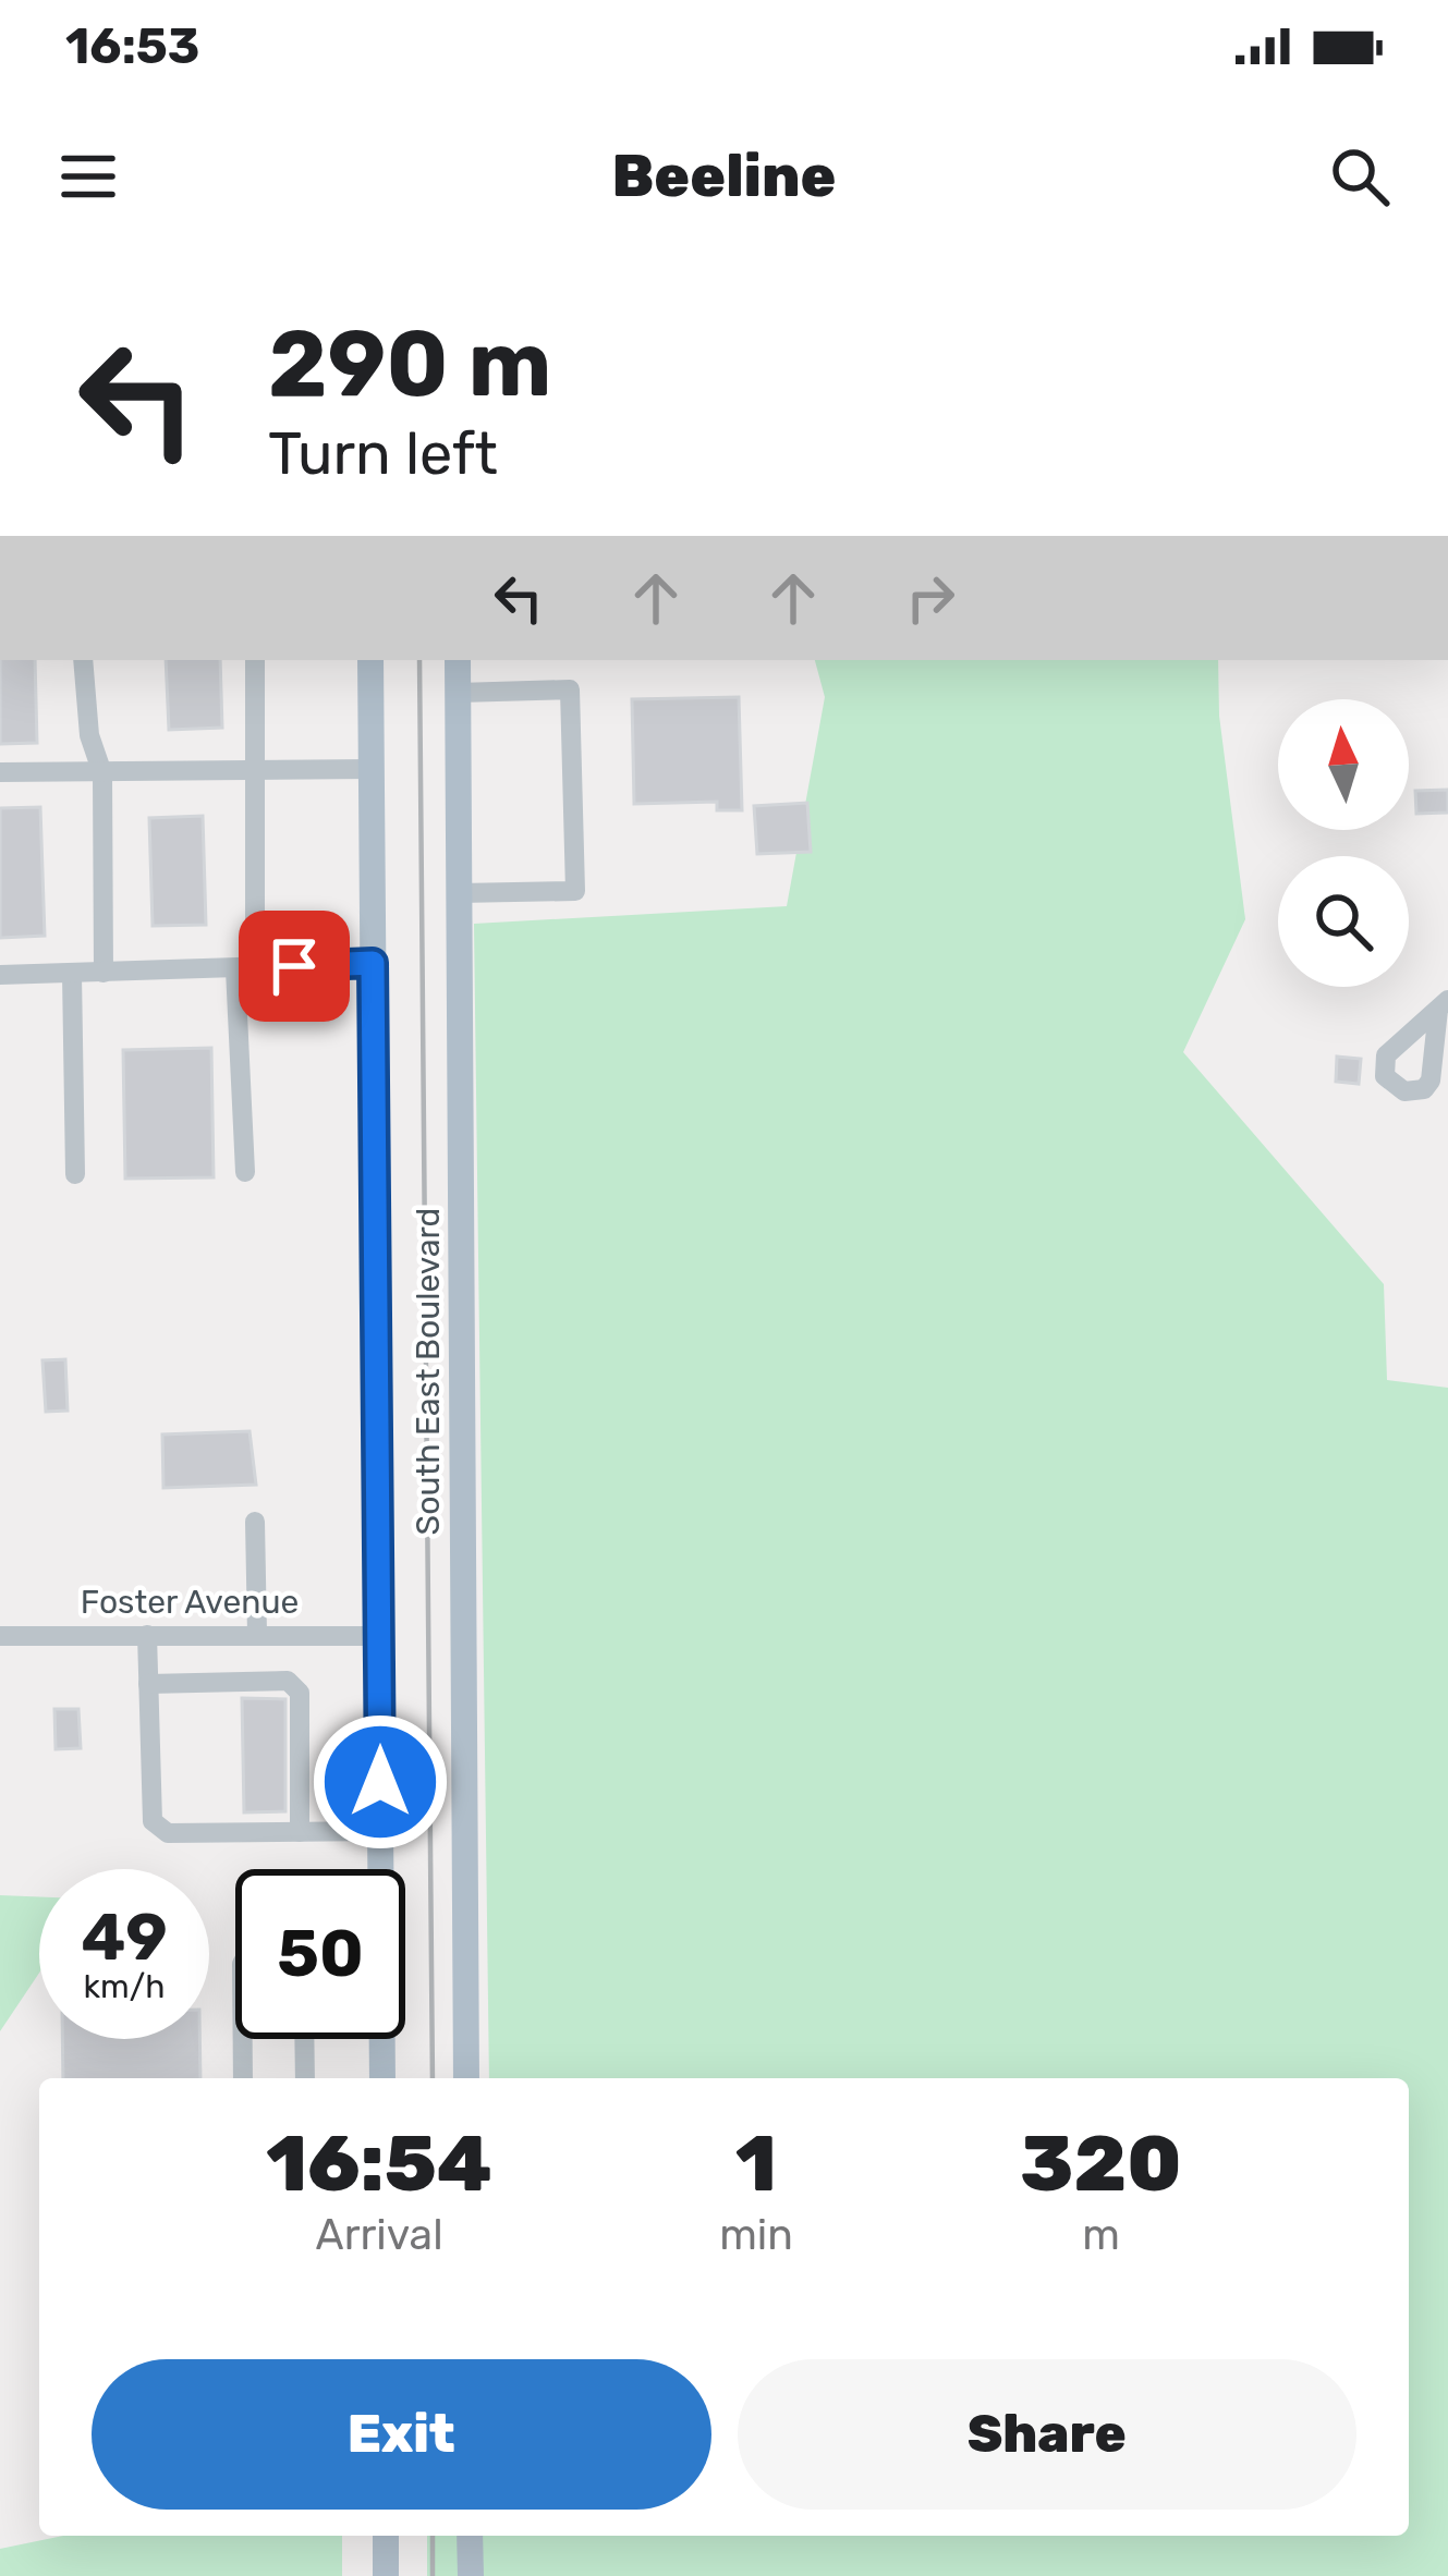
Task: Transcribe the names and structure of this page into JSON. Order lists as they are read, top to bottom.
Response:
{
  "streets": {
    "main road": ["South East Boulevard"],
    "street": ["Foster Avenue"]
  },
  "north": "top",
  "page": {
    "status": "16:53",
    "header": "Beeline",
    "turn": ["290 m", "Turn left"],
    "speed": "49 km/h",
    "limit": "50",
    "eta": [
      "16:54",
      "Arrival",
      "1",
      "min",
      "320",
      "m"
    ],
    "buttons": ["Exit", "Share"]
  }
}
